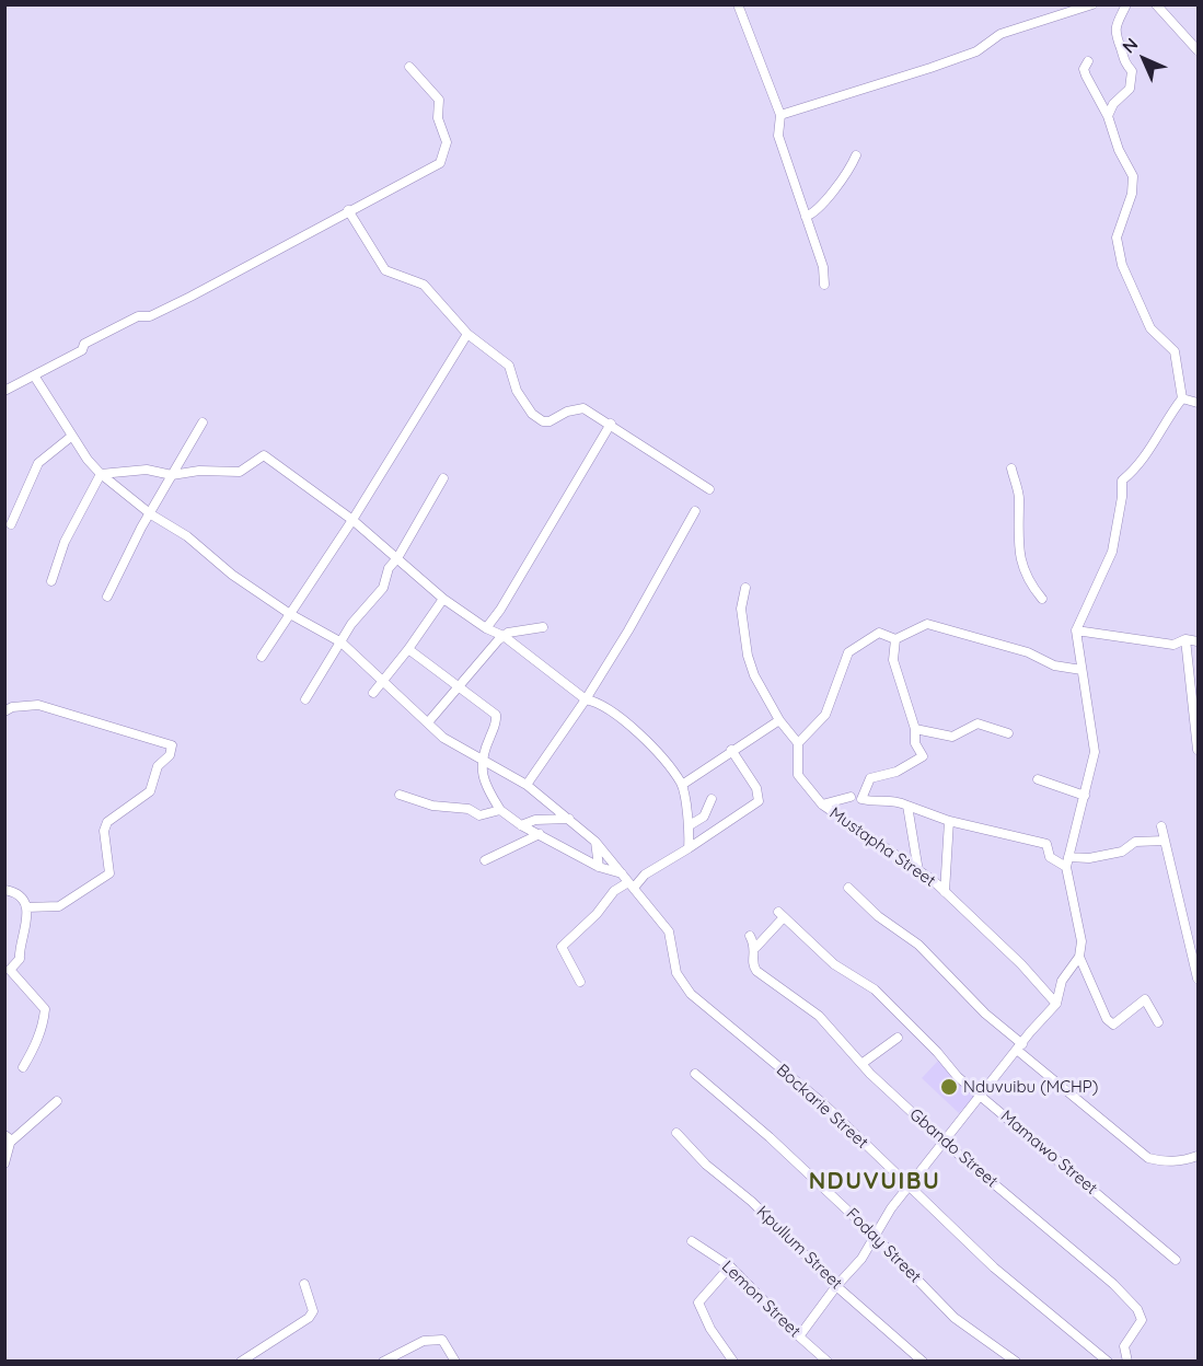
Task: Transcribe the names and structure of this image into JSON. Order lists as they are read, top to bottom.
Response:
{
  "streets": {
    "street": [
      "Mustapha Street",
      "Bockarie Street",
      "Gbando Street",
      "Mamawo Street",
      "Foday Street",
      "Kpullum Street",
      "Lemon Street"
    ]
  },
  "crossings": [
    ["Gbando Street", "Mamawo Street"]
  ],
  "districts": ["NDUVUIBU"],
  "places": ["Nduvuibu (MCHP)"],
  "north": "top left"
}
